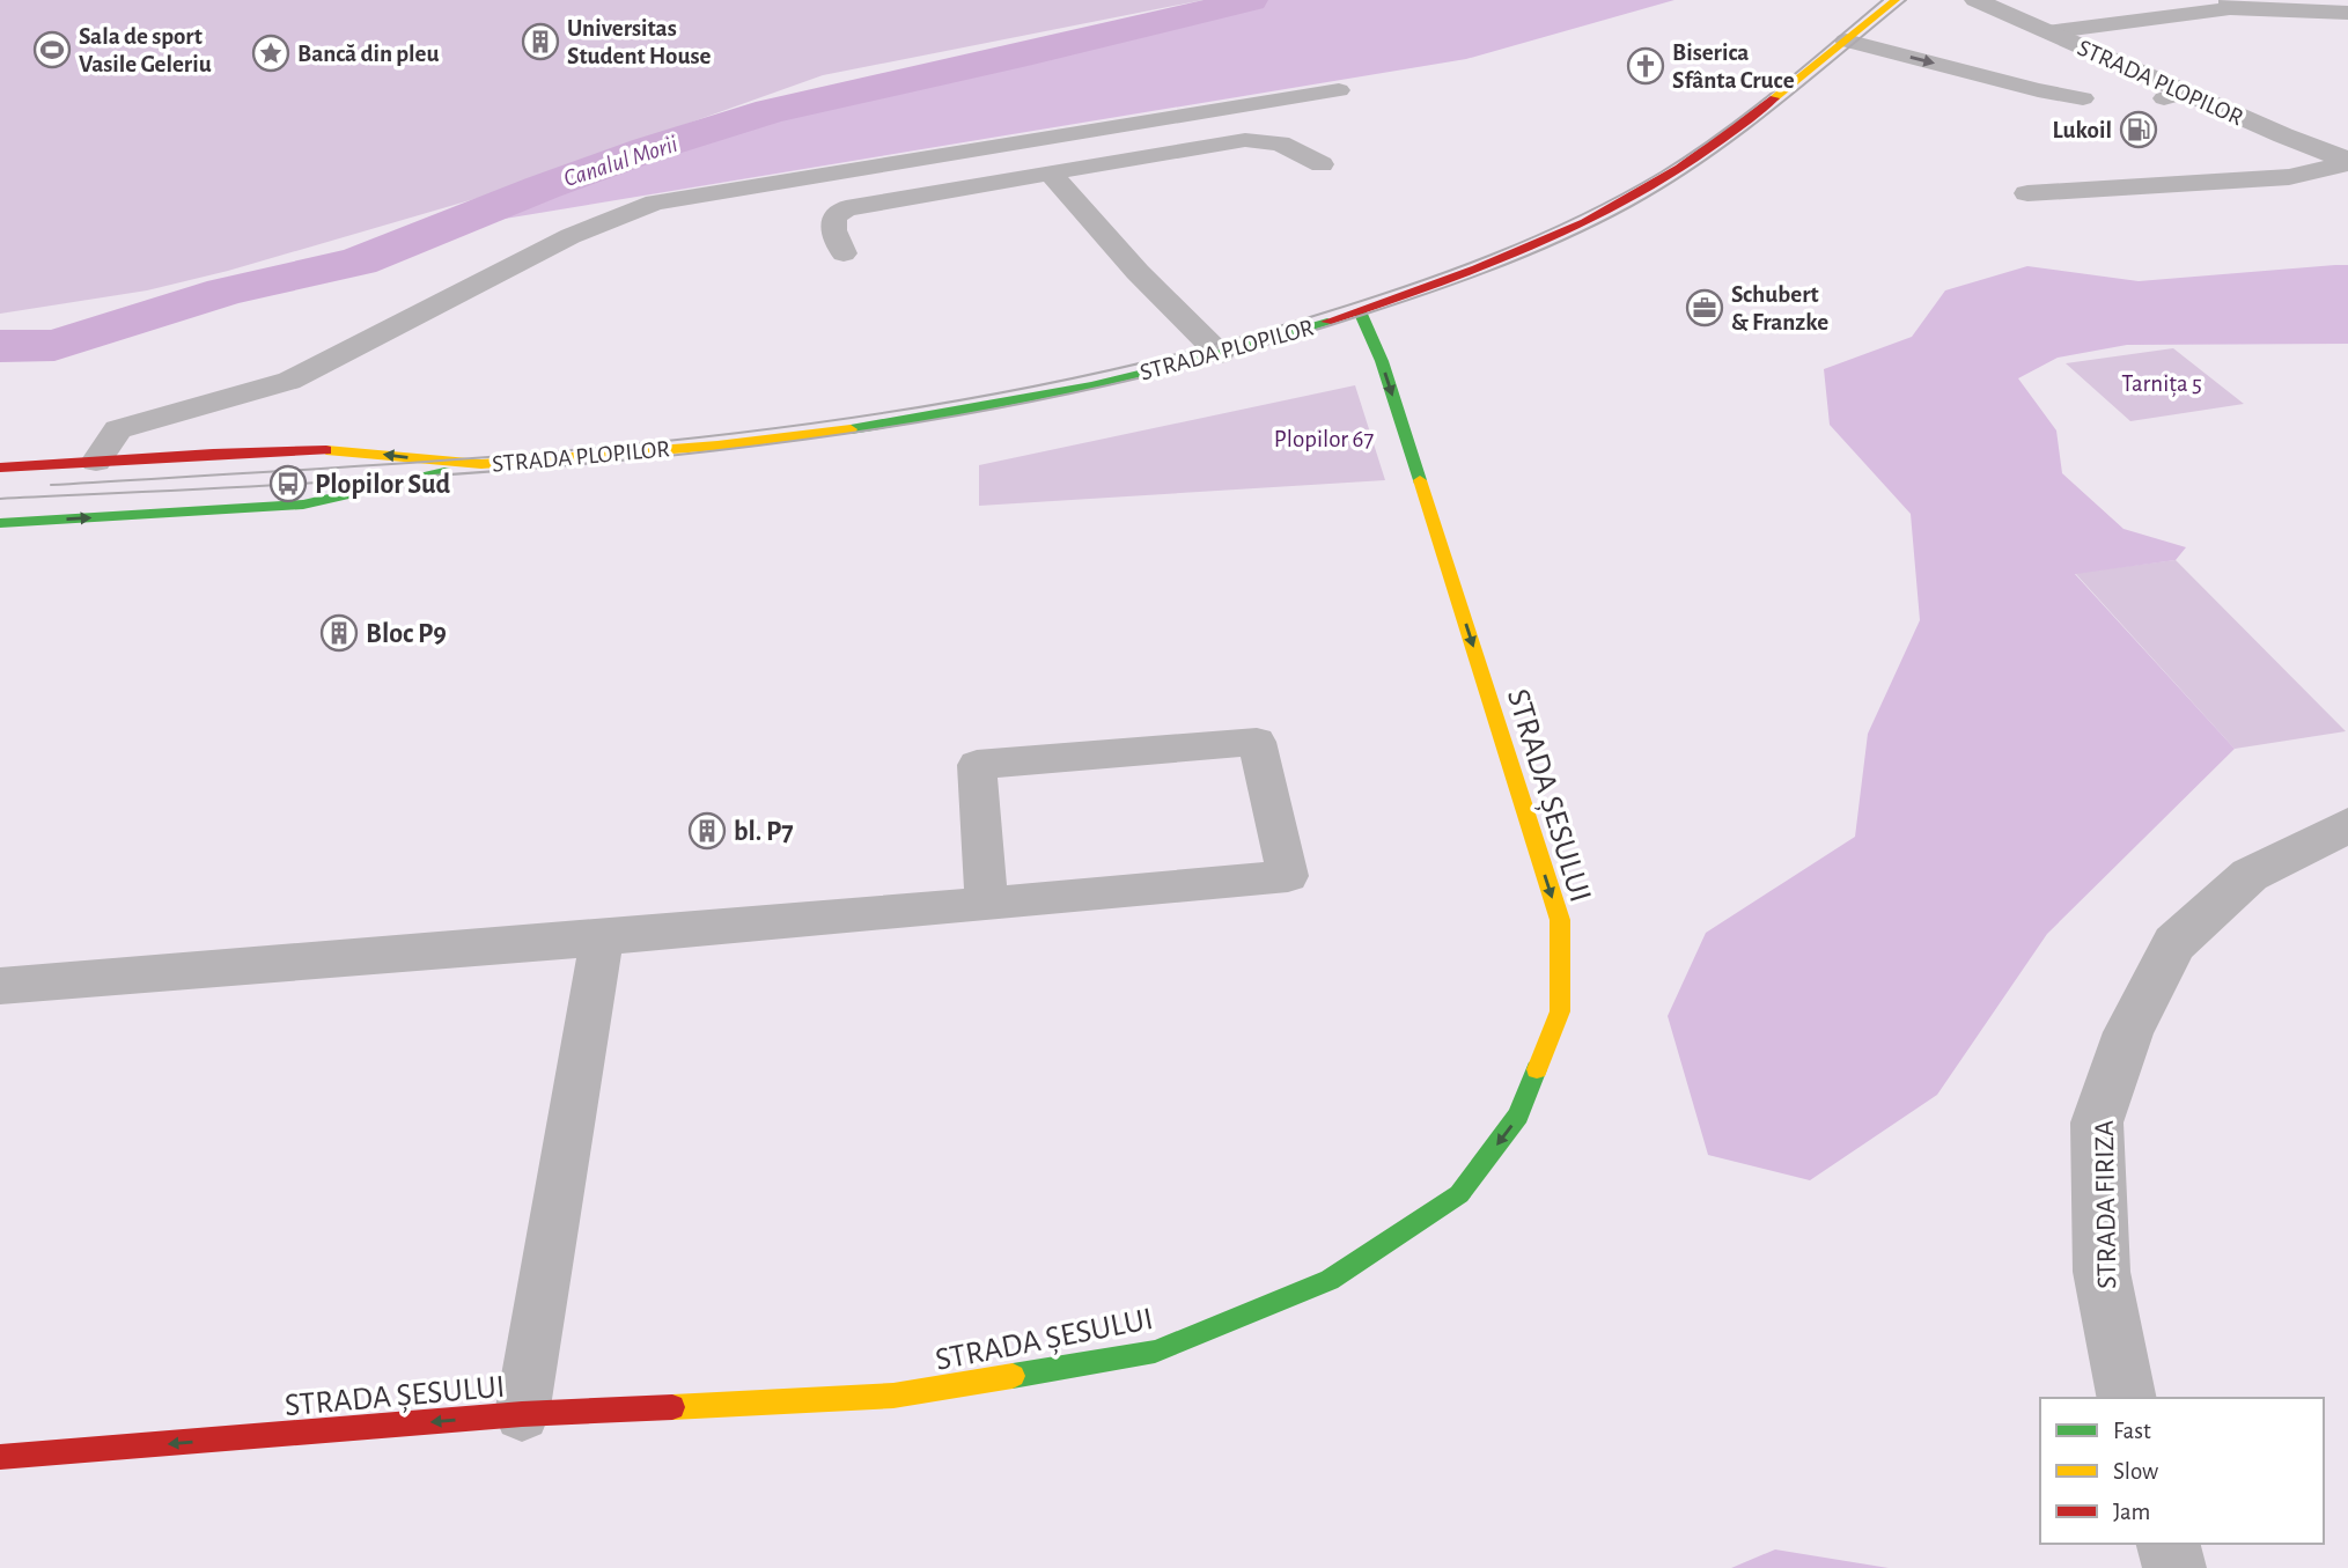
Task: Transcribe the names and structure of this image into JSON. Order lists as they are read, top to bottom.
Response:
{
  "streets": {
    "main road": ["STRADA PLOPILOR", "STRADA ȘESULUI"],
    "street": ["STRADA FIRIZA"]
  },
  "crossings": [
    ["STRADA PLOPILOR", "STRADA ȘESULUI"]
  ],
  "water": ["Canalul Morii"],
  "parks": ["Tarnița 5", "Plopilor 67"],
  "places": {
    "building": ["Universitas Student House", "Bloc P9", "bl. P7"],
    "sports": ["Sala de sport Vasile Geleriu"],
    "place": ["Bancă din pleu"],
    "church": ["Biserica Sfânta Cruce"],
    "fuel station": ["Lukoil"],
    "office": ["Schubert & Franzke"],
    "bus stop": ["Plopilor Sud"]
  },
  "legend": ["Fast", "Slow", "Jam"]
}
